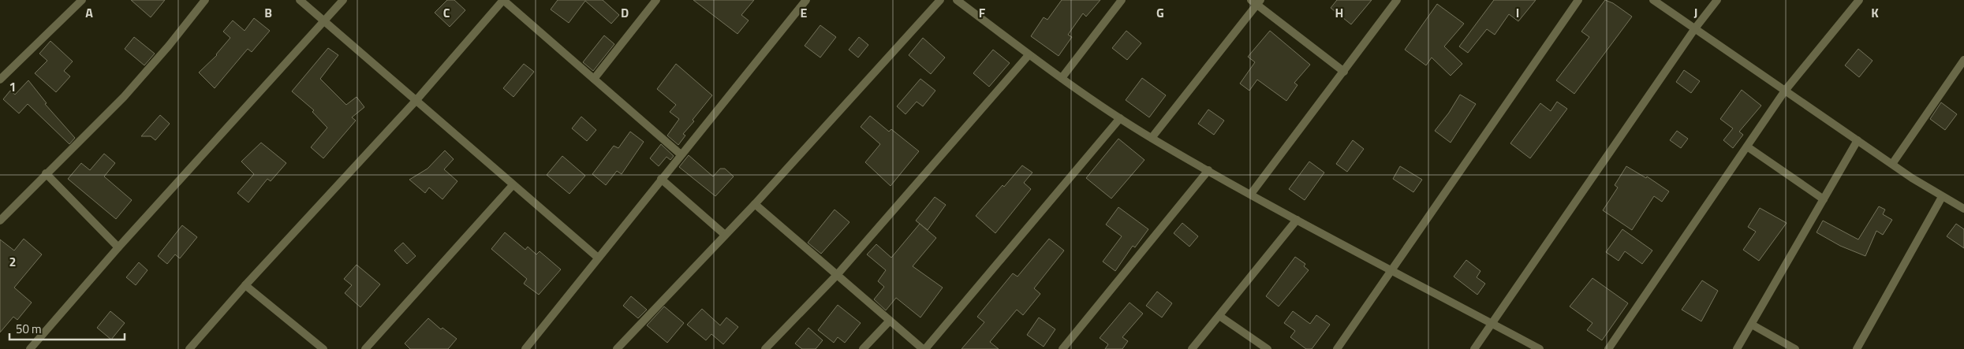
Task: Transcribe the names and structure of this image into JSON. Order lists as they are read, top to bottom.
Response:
{
  "scale_bar": "50 m",
  "grid": {
    "columns": [
      "A",
      "B",
      "C",
      "D",
      "E",
      "F",
      "G",
      "H",
      "I",
      "J",
      "K"
    ],
    "rows": ["1", "2"]
  }
}
